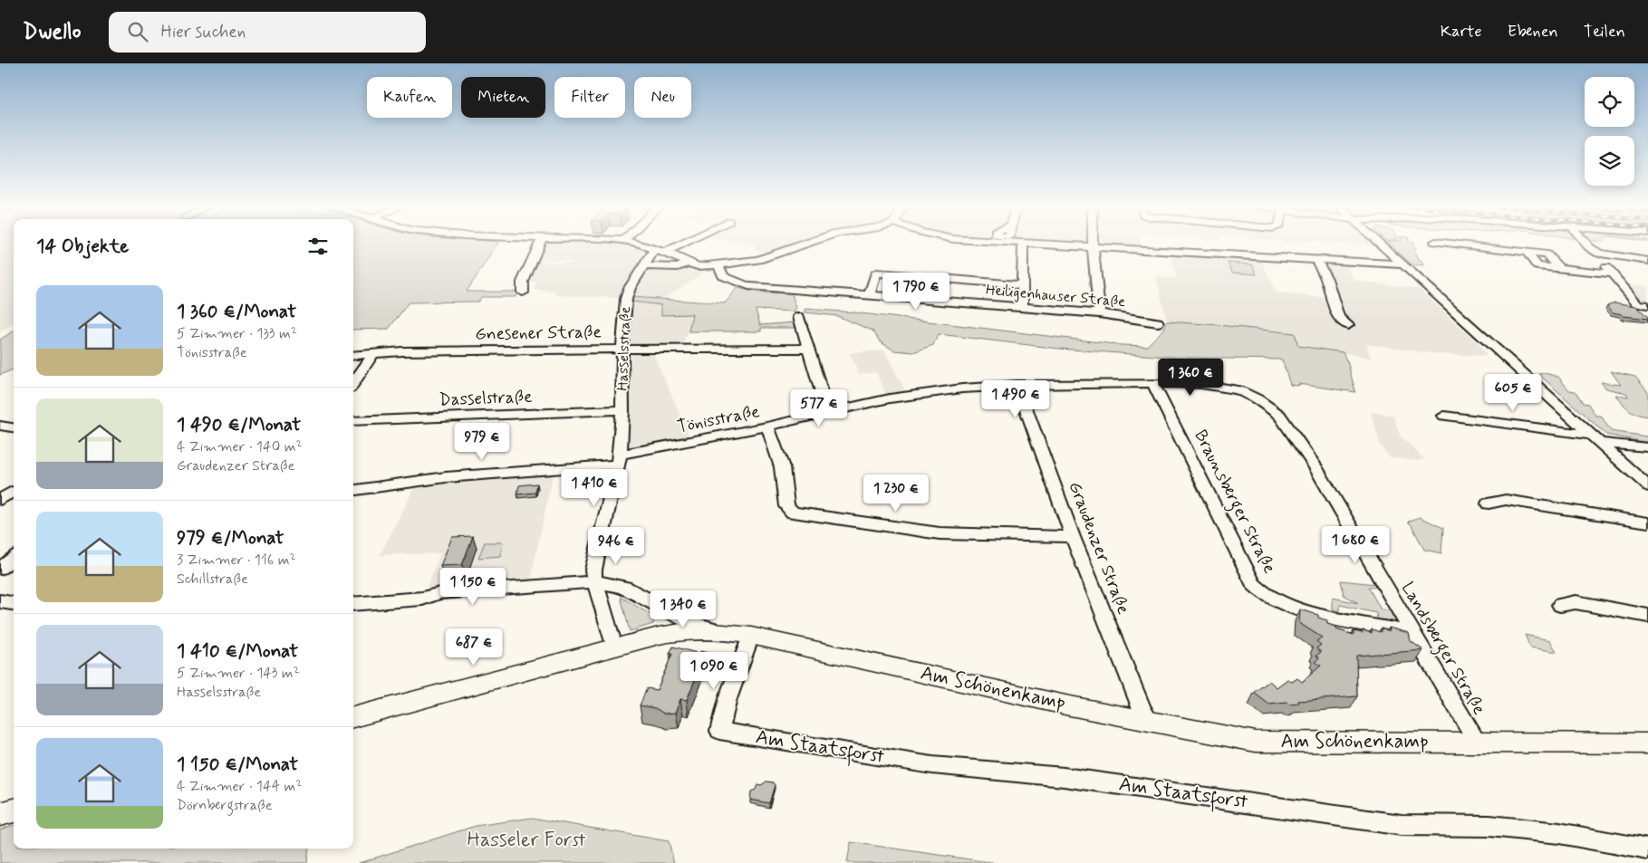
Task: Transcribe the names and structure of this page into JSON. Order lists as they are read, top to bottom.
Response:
{
  "streets": {
    "main road": ["Am Schönenkamp"],
    "street": [
      "Heiligenhauser Straße",
      "Gnesener Straße",
      "Hasselsstraße",
      "Dasselstraße",
      "Tönisstraße",
      "Braunsberger Straße",
      "Graudenzer Straße",
      "Landsberger Straße",
      "Am Staatsforst"
    ]
  },
  "crossings": [
    ["Gnesener Straße", "Hasselsstraße"],
    ["Hasselsstraße", "Dasselstraße"],
    ["Hasselsstraße", "Tönisstraße"],
    ["Hasselsstraße", "Am Schönenkamp"],
    ["Tönisstraße", "Braunsberger Straße"],
    ["Tönisstraße", "Graudenzer Straße"],
    ["Tönisstraße", "Landsberger Straße"],
    ["Braunsberger Straße", "Landsberger Straße"],
    ["Graudenzer Straße", "Am Schönenkamp"],
    ["Landsberger Straße", "Am Schönenkamp"],
    ["Am Schönenkamp", "Am Staatsforst"]
  ],
  "parks": ["Hasseler Forst"],
  "page": {
    "header": "Dwello",
    "search": "Hier suchen",
    "nav": ["Karte", "Ebenen", "Teilen"],
    "chip": [
      "Kaufen",
      "Mieten",
      "Filter",
      "Neu"
    ],
    "heading": "14 Objekte",
    "price": [
      "1 790 €",
      "1 360 €",
      "605 €",
      "1 490 €",
      "577 €",
      "979 €",
      "1 410 €",
      "1 230 €",
      "1 680 €",
      "946 €",
      "1 150 €",
      "1 340 €",
      "687 €",
      "1 090 €"
    ],
    "list": [
      {
        "name": "1 360 €/Monat",
        "note": "5 Zimmer · 133 m² · Tönisstraße"
      },
      {
        "name": "1 490 €/Monat",
        "note": "4 Zimmer · 140 m² · Graudenzer Straße"
      },
      {
        "name": "979 €/Monat",
        "note": "3 Zimmer · 116 m² · Schillstraße"
      },
      {
        "name": "1 410 €/Monat",
        "note": "5 Zimmer · 143 m² · Hasselsstraße"
      },
      {
        "name": "1 150 €/Monat",
        "note": "4 Zimmer · 144 m² · Dörnbergstraße"
      }
    ]
  }
}
